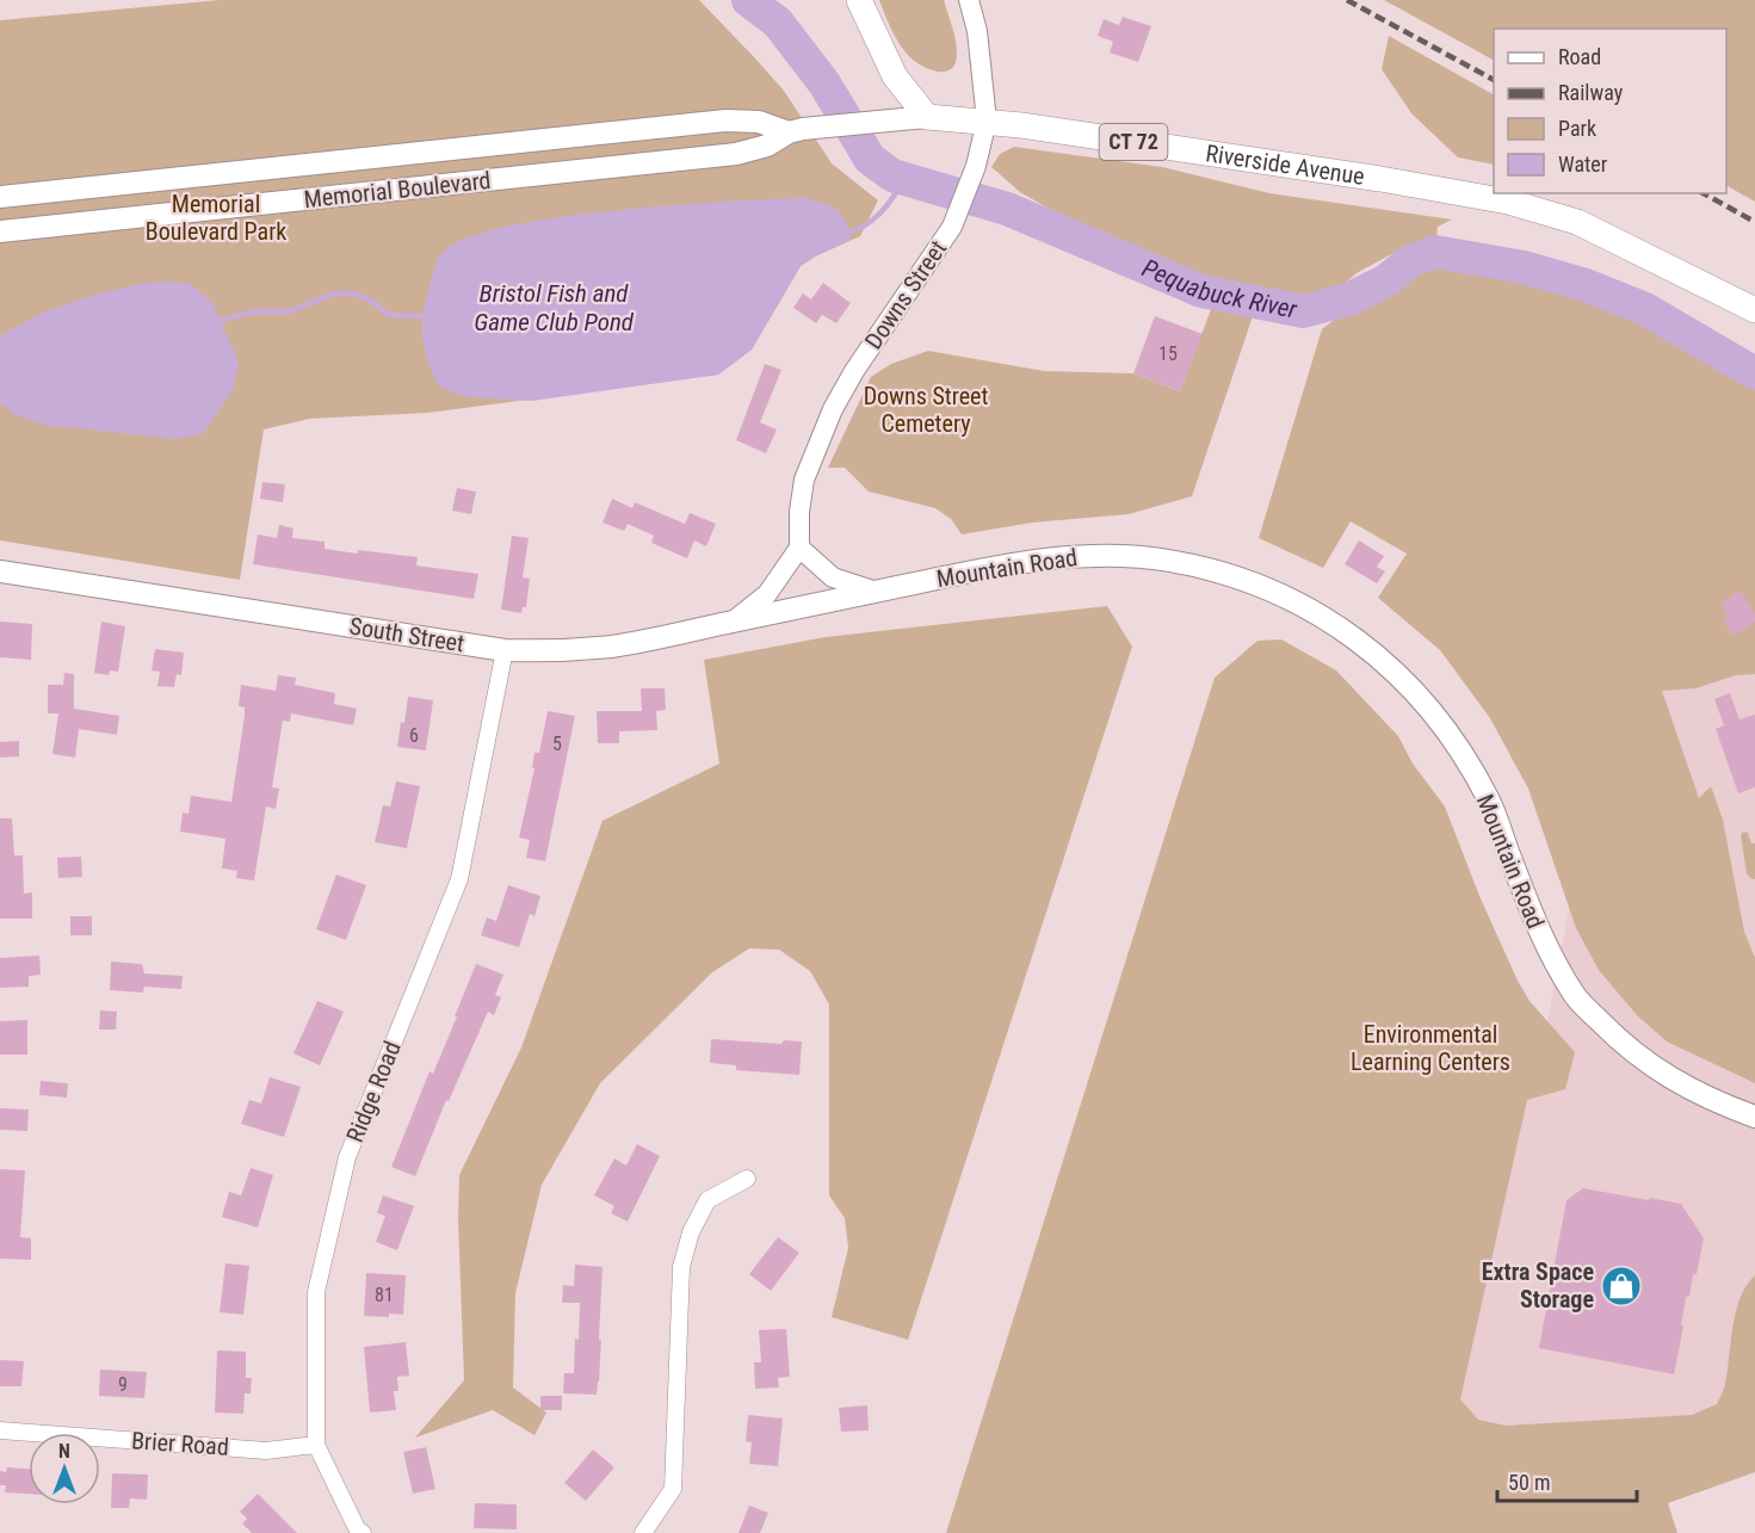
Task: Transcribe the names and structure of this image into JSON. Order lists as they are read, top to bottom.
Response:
{
  "streets": {
    "highway": ["CT 72", "Riverside Avenue"],
    "main road": ["Memorial Boulevard", "Mountain Road", "South Street"],
    "street": ["Downs Street", "Ridge Road", "Brier Road"]
  },
  "crossings": [
    ["Riverside Avenue", "Memorial Boulevard"],
    ["Riverside Avenue", "Downs Street"],
    ["Mountain Road", "South Street"],
    ["South Street", "Ridge Road"],
    ["Ridge Road", "Brier Road"]
  ],
  "water": ["Pequabuck River", "Bristol Fish and Game Club Pond"],
  "parks": ["Memorial Boulevard Park", "Downs Street Cemetery", "Environmental Learning Centers"],
  "places": {
    "shop": ["Extra Space Storage"]
  },
  "house_numbers": [
    "15",
    "6",
    "5",
    "81",
    "9"
  ],
  "legend": [
    "Road",
    "Railway",
    "Park",
    "Water"
  ],
  "scale_bar": "50 m",
  "north": "top"
}
